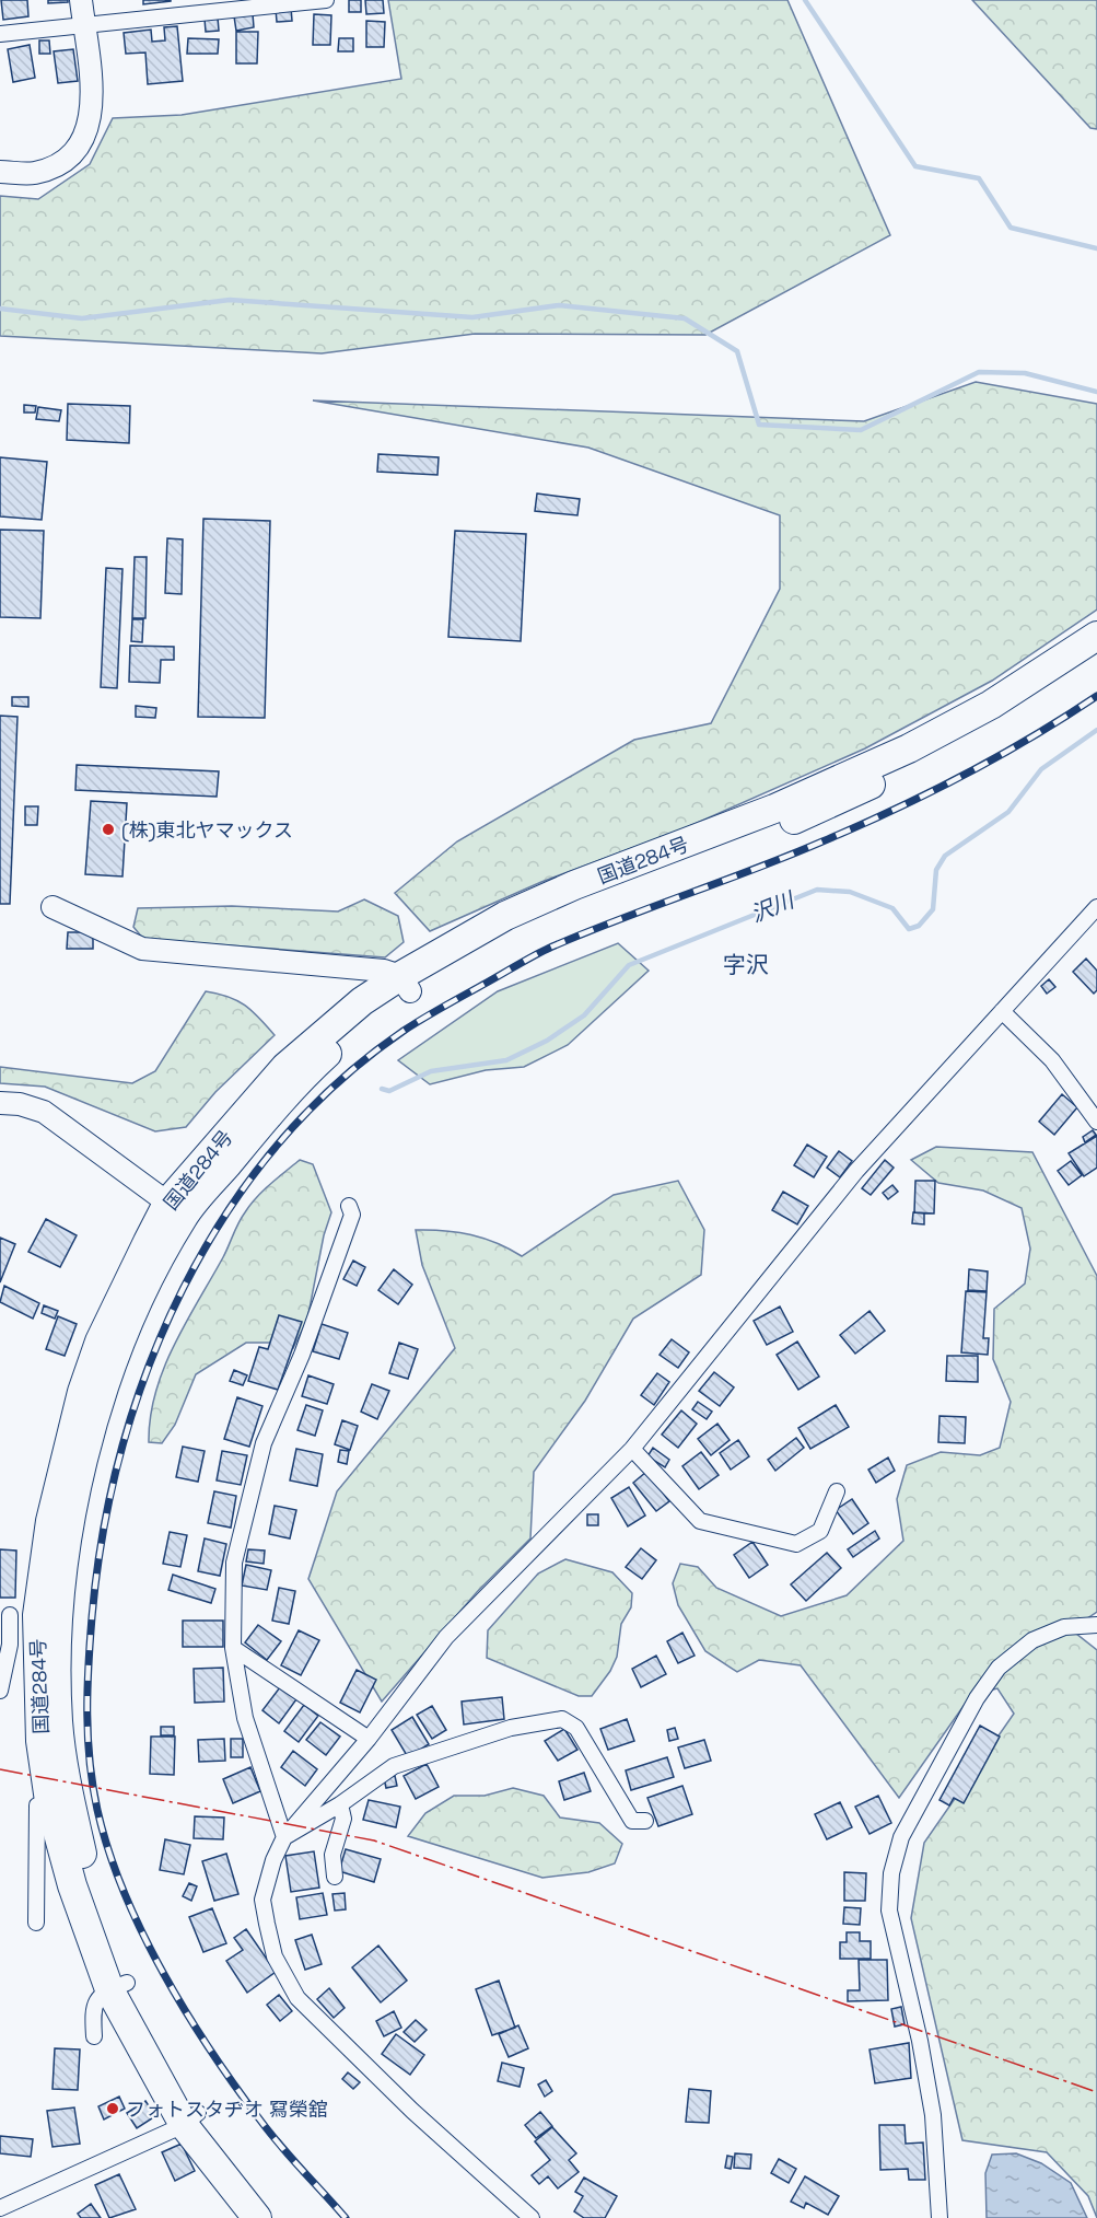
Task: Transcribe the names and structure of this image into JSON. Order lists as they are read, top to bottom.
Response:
{
  "streets": {
    "highway": ["国道284号"]
  },
  "districts": ["字沢"],
  "water": ["沢川"],
  "places": ["(株)東北ヤマックス", "フォトスタヂオ 冩榮舘"]
}
